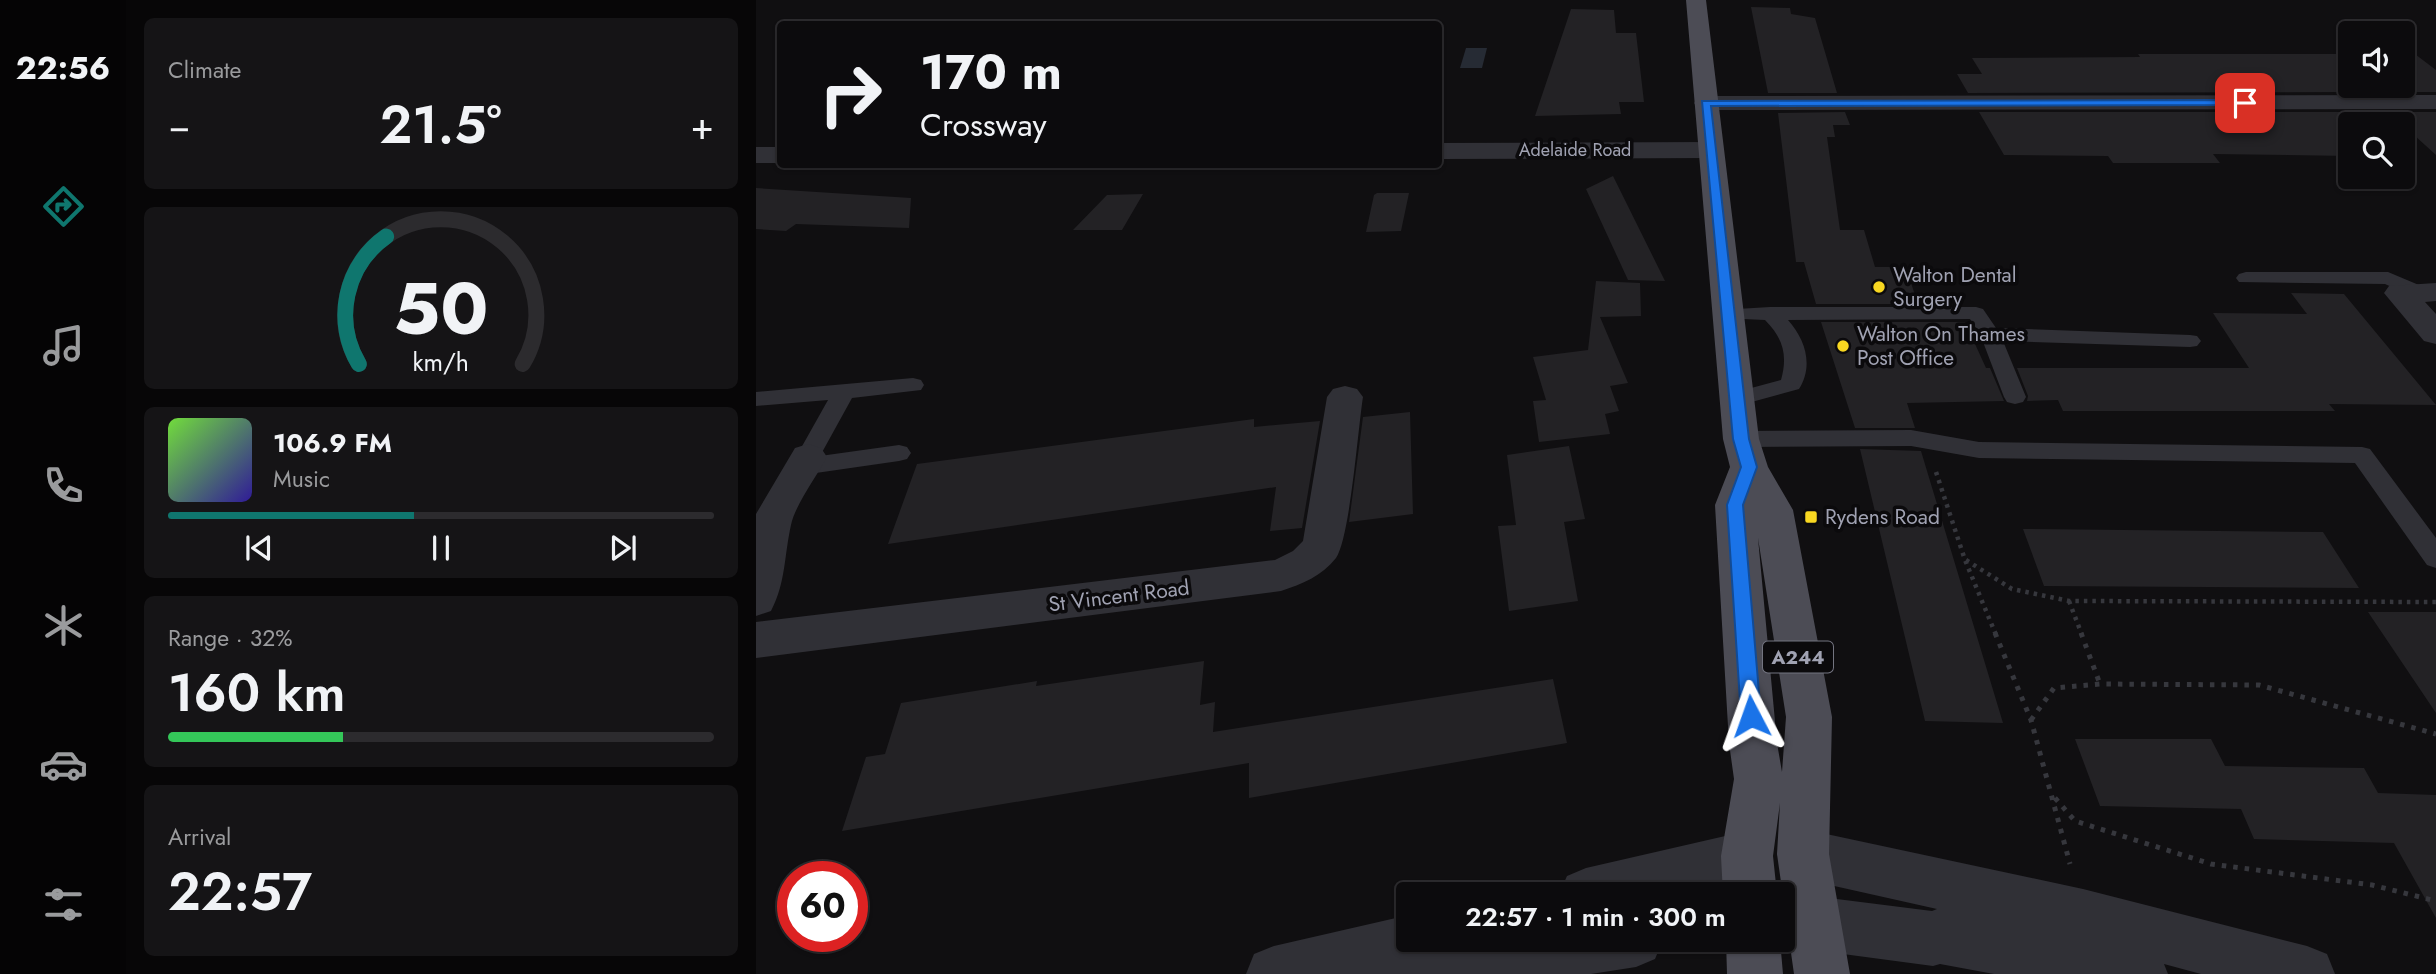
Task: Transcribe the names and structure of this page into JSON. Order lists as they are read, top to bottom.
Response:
{
  "streets": {
    "main road": ["A244"],
    "street": ["Adelaide Road", "St Vincent Road"]
  },
  "crossings": [
    ["Adelaide Road", "A244"]
  ],
  "places": {
    "other": ["Walton Dental Surgery", "Walton On Thames Post Office"],
    "transit": ["Rydens Road"]
  },
  "page": {
    "tabs": "22:56",
    "tile": [
      "Climate",
      ["Range · 32%", "160 km"],
      ["Arrival", "22:57"]
    ],
    "turn": ["170 m", "Crossway"],
    "heat": ["−", "21.5°", "+"],
    "song": ["106.9 FM", "Music"],
    "limit": "60",
    "trip": "22:57 · 1 min · 300 m",
    "gauge": ["50", "km/h"]
  }
}
